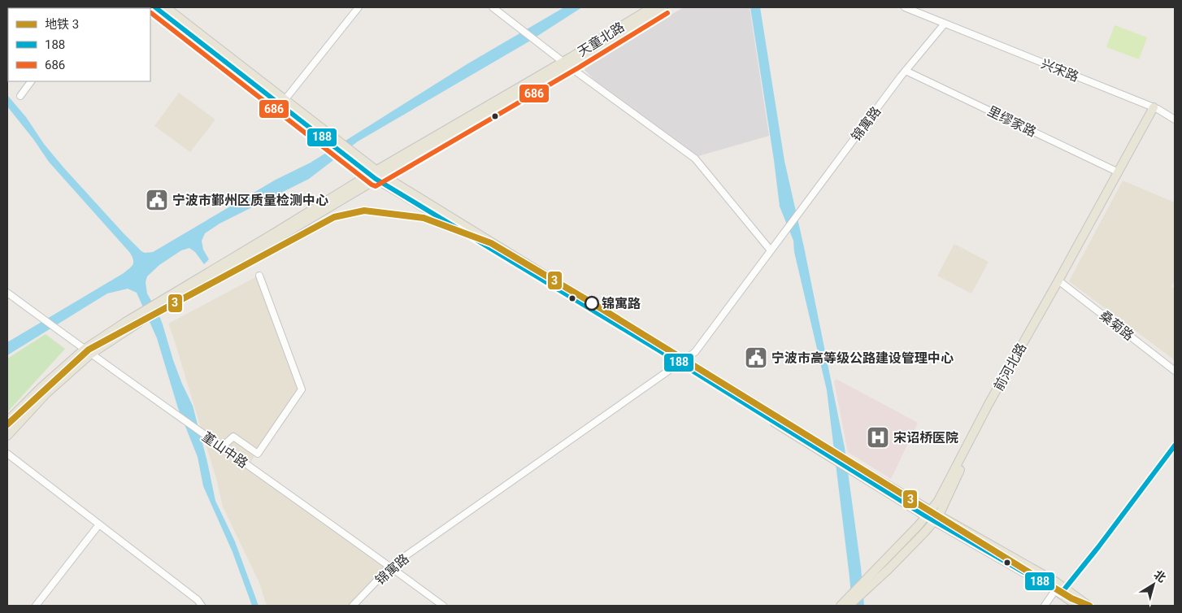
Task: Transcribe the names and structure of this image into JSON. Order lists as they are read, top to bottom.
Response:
{
  "streets": {
    "main road": ["天童北路", "前河北路"],
    "street": [
      "兴宋路",
      "里缪家路",
      "锦寓路",
      "桑菊路",
      "堇山中路"
    ]
  },
  "crossings": [
    ["天童北路", "堇山中路"],
    ["兴宋路", "锦寓路"],
    ["兴宋路", "前河北路"],
    ["里缪家路", "锦寓路"],
    ["里缪家路", "前河北路"],
    ["锦寓路", "堇山中路"],
    ["桑菊路", "前河北路"]
  ],
  "places": {
    "public building": ["宁波市鄞州区质量检测中心", "宁波市高等级公路建设管理中心"],
    "other": ["锦寓路"],
    "hospital": ["宋诏桥医院"]
  },
  "lines": ["transit line 188", "transit line 686", "metro line 3"],
  "legend": ["地铁 3", "188", "686"],
  "north": "top right"
}
